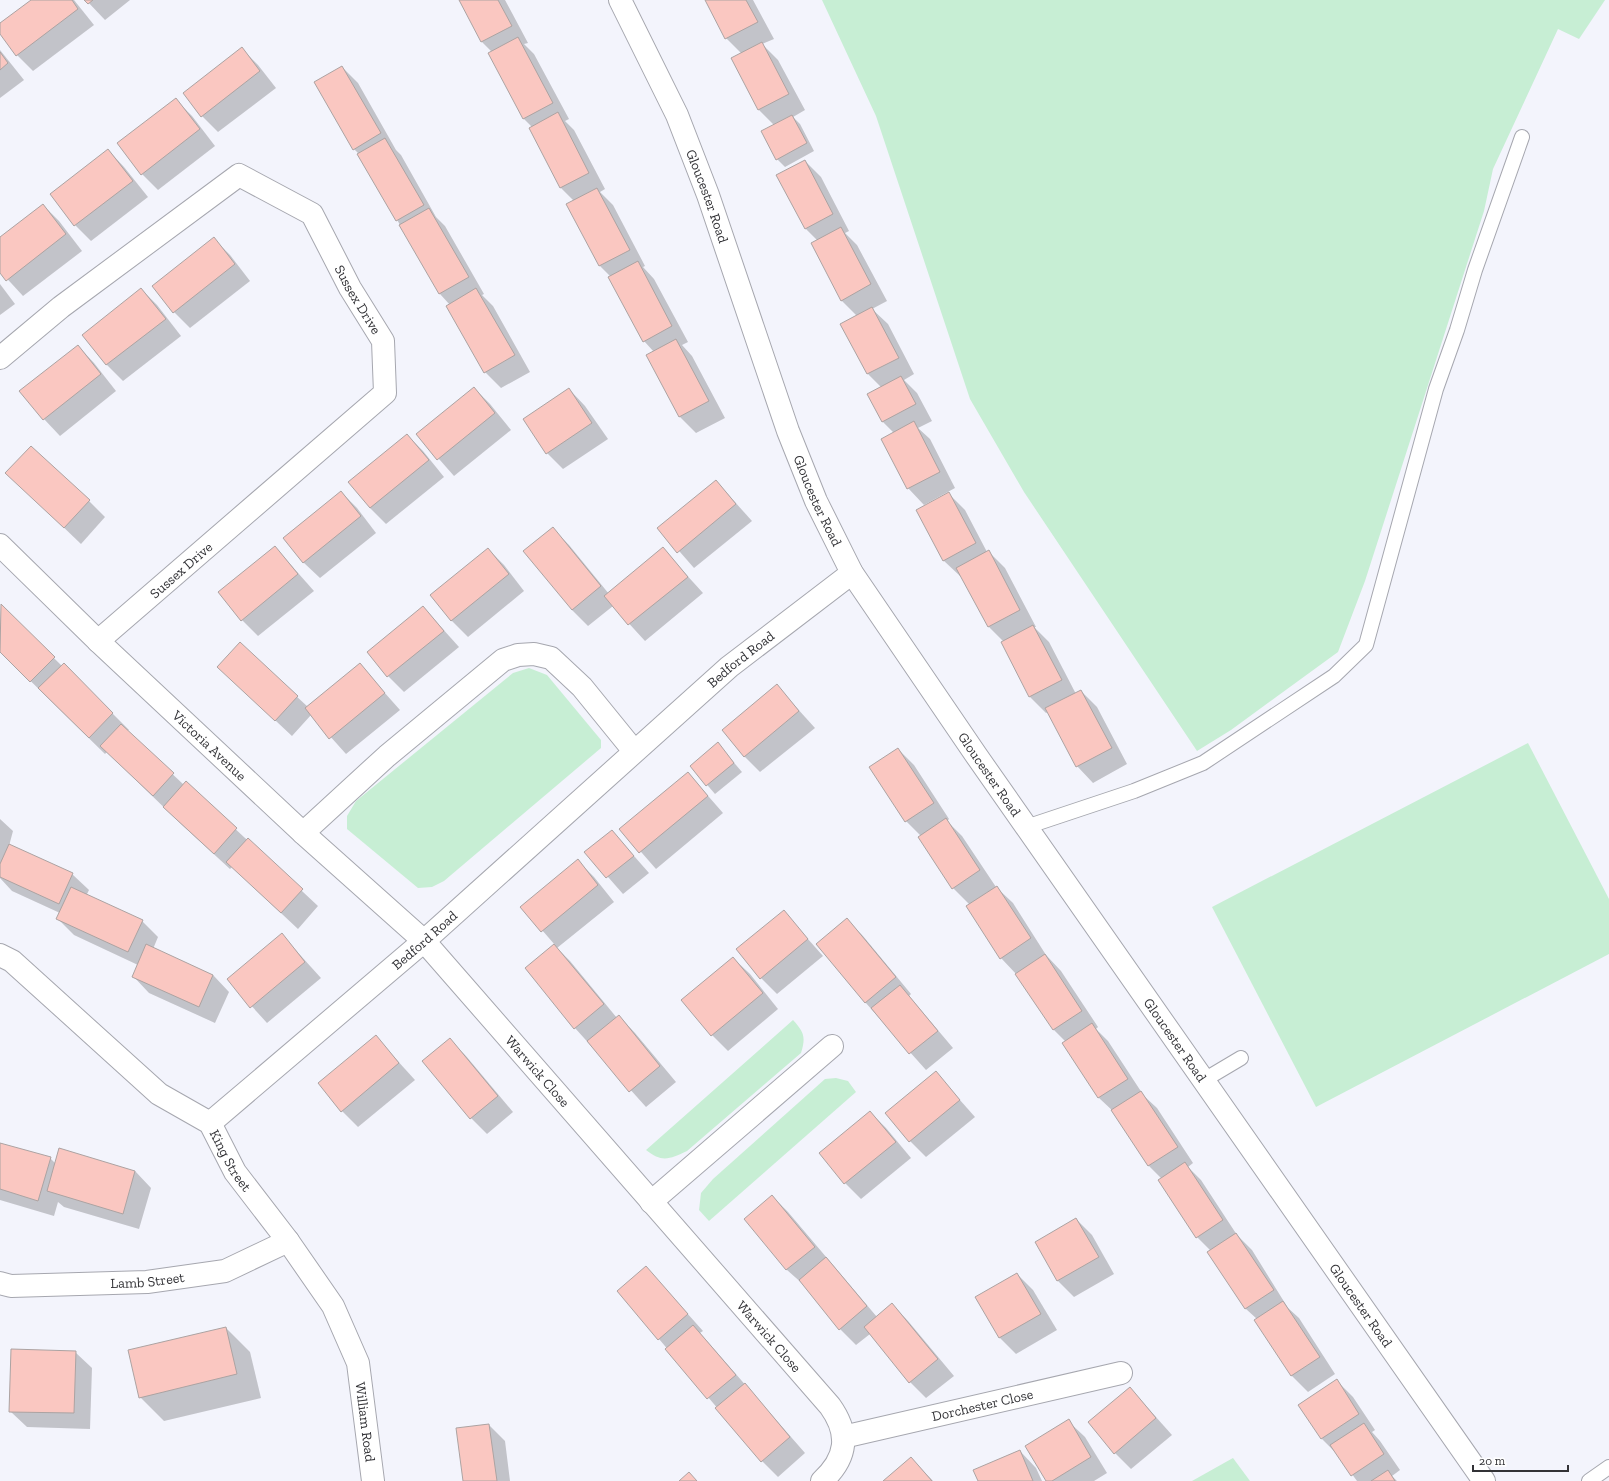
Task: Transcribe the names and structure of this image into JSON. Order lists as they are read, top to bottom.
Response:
{
  "streets": {
    "street": [
      "Gloucester Road",
      "Sussex Drive",
      "Bedford Road",
      "Victoria Avenue",
      "Warwick Close",
      "King Street",
      "Lamb Street",
      "Dorchester Close",
      "William Road"
    ]
  },
  "crossings": [
    ["Gloucester Road", "Bedford Road"],
    ["Sussex Drive", "Victoria Avenue"],
    ["Bedford Road", "Victoria Avenue"],
    ["Bedford Road", "Warwick Close"],
    ["Bedford Road", "King Street"],
    ["Victoria Avenue", "Warwick Close"],
    ["Warwick Close", "Dorchester Close"],
    ["King Street", "Lamb Street"],
    ["King Street", "William Road"]
  ],
  "scale_bar": "20 m"
}
